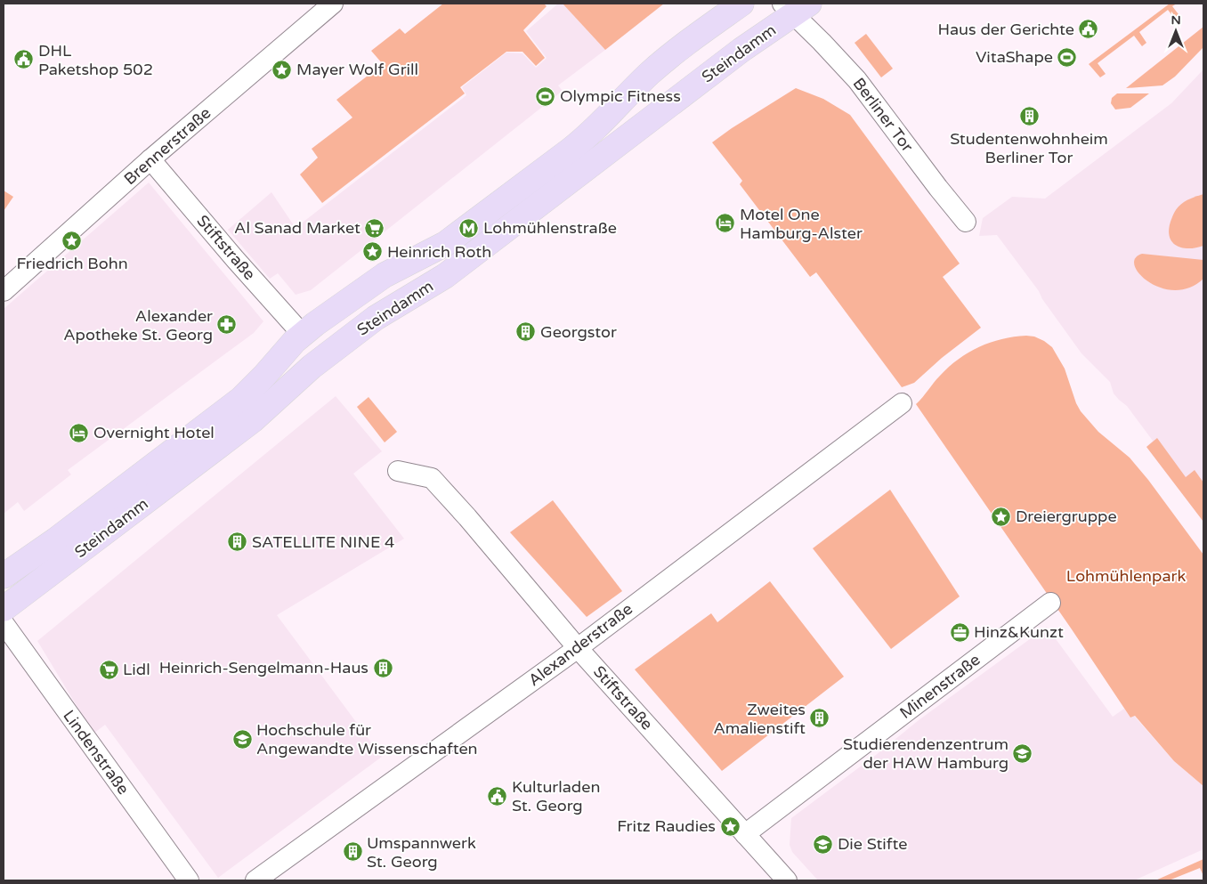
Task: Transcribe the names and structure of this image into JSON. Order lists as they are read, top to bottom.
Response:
{
  "streets": {
    "main road": ["Steindamm"],
    "street": [
      "Berliner Tor",
      "Brennerstraße",
      "Stiftstraße",
      "Alexanderstraße",
      "Minenstraße",
      "Lindenstraße"
    ]
  },
  "crossings": [
    ["Steindamm", "Berliner Tor"],
    ["Steindamm", "Stiftstraße"],
    ["Brennerstraße", "Stiftstraße"],
    ["Stiftstraße", "Alexanderstraße"],
    ["Stiftstraße", "Minenstraße"]
  ],
  "parks": ["Lohmühlenpark"],
  "places": {
    "public building": ["Haus der Gerichte", "DHL Paketshop 502", "Kulturladen St. Georg"],
    "sports": ["VitaShape", "Olympic Fitness"],
    "place": [
      "Mayer Wolf Grill",
      "Friedrich Bohn",
      "Heinrich Roth",
      "Dreiergruppe",
      "Fritz Raudies"
    ],
    "building": [
      "Studentenwohnheim Berliner Tor",
      "Georgstor",
      "SATELLITE NINE 4",
      "Heinrich-Sengelmann-Haus",
      "Zweites Amalienstift",
      "Umspannwerk St. Georg"
    ],
    "hotel": ["Motel One Hamburg-Alster", "Overnight Hotel"],
    "supermarket": ["Al Sanad Market", "Lidl"],
    "metro station": ["Lohmühlenstraße"],
    "pharmacy": ["Alexander Apotheke St. Georg"],
    "office": ["Hinz&Kunzt"],
    "school or university": ["Hochschule für Angewandte Wissenschaften", "Studierendenzentrum der HAW Hamburg", "Die Stifte"]
  },
  "north": "top"
}
